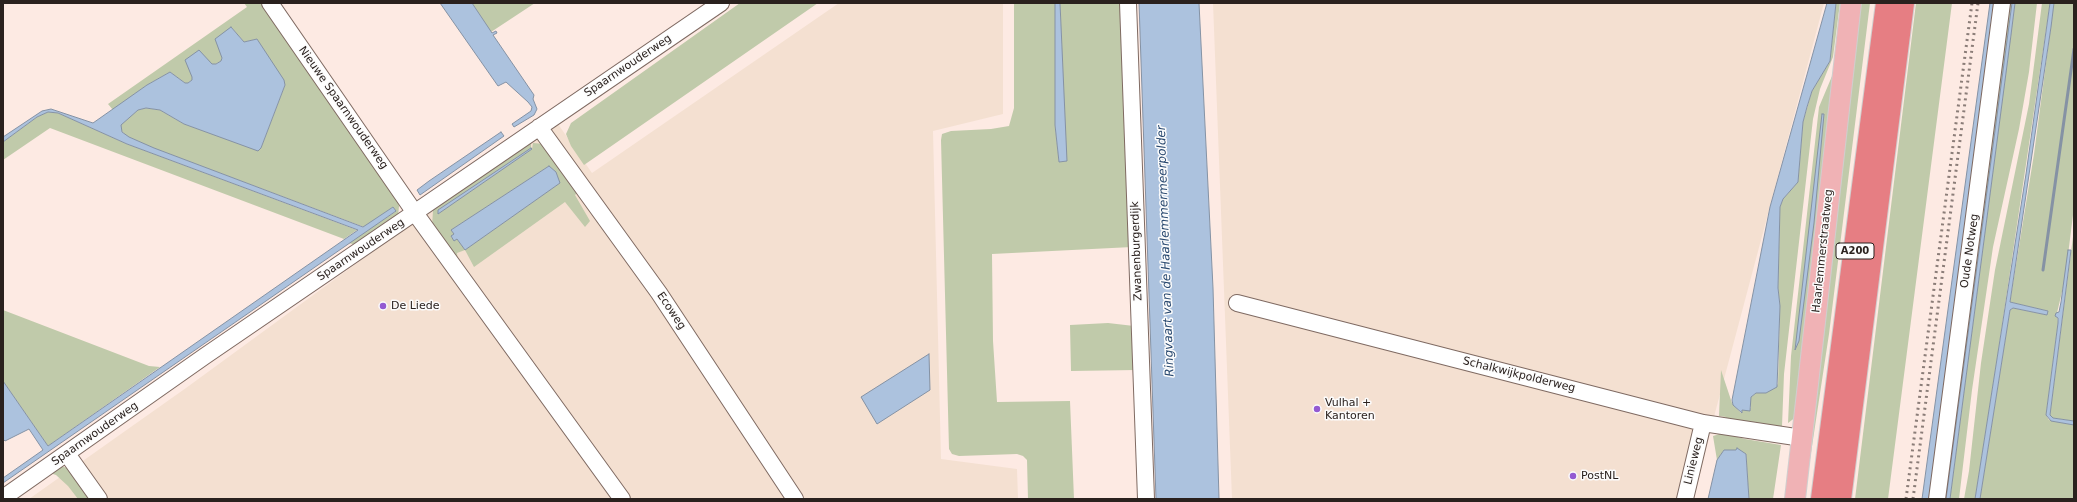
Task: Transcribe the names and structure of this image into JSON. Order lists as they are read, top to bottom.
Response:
{
  "streets": {
    "highway": ["A200"],
    "main road": ["Haarlemmerstraatweg"],
    "street": [
      "Spaarnwouderweg",
      "Nieuwe Spaarnwouderweg",
      "Zwanenburgerdijk",
      "Oude Notweg",
      "Ecoweg",
      "Schalkwijkpolderweg",
      "Linieweg"
    ]
  },
  "crossings": [
    ["Spaarnwouderweg", "Nieuwe Spaarnwouderweg"],
    ["Spaarnwouderweg", "Ecoweg"],
    ["Haarlemmerstraatweg", "Schalkwijkpolderweg"],
    ["Schalkwijkpolderweg", "Linieweg"]
  ],
  "water": ["Ringvaart van de Haarlemmermeerpolder"],
  "places": ["De Liede", "Vulhal + Kantoren", "PostNL"]
}
